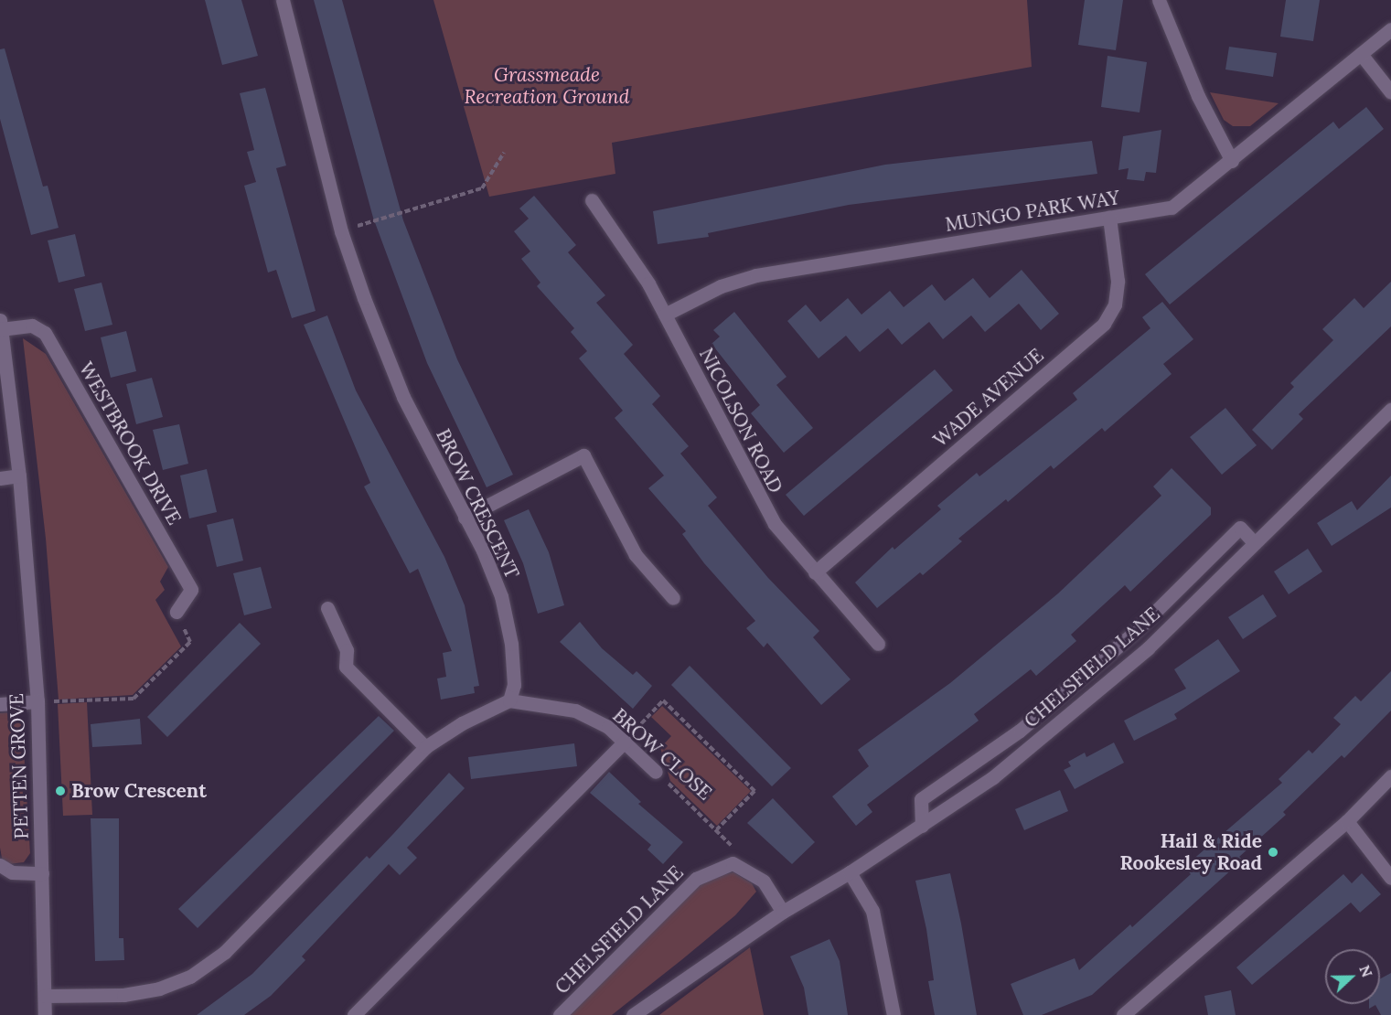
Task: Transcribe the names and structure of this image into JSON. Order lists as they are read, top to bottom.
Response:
{
  "streets": {
    "street": [
      "MUNGO PARK WAY",
      "WADE AVENUE",
      "NICOLSON ROAD",
      "WESTBROOK DRIVE",
      "BROW CRESCENT",
      "CHELSFIELD LANE",
      "BROW CLOSE",
      "PETTEN GROVE"
    ]
  },
  "crossings": [
    ["MUNGO PARK WAY", "WADE AVENUE"],
    ["MUNGO PARK WAY", "NICOLSON ROAD"],
    ["WADE AVENUE", "NICOLSON ROAD"],
    ["WESTBROOK DRIVE", "PETTEN GROVE"],
    ["BROW CRESCENT", "BROW CLOSE"]
  ],
  "parks": ["Grassmeade Recreation Ground"],
  "places": ["Brow Crescent", "Hail & Ride Rookesley Road"],
  "north": "right"
}
